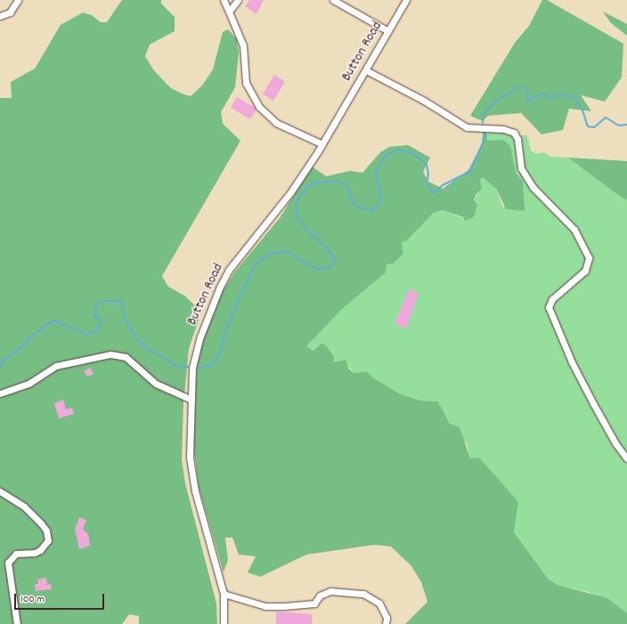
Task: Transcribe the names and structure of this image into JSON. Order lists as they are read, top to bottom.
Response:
{
  "streets": {
    "street": ["Button Road"]
  },
  "scale_bar": "100 m"
}
